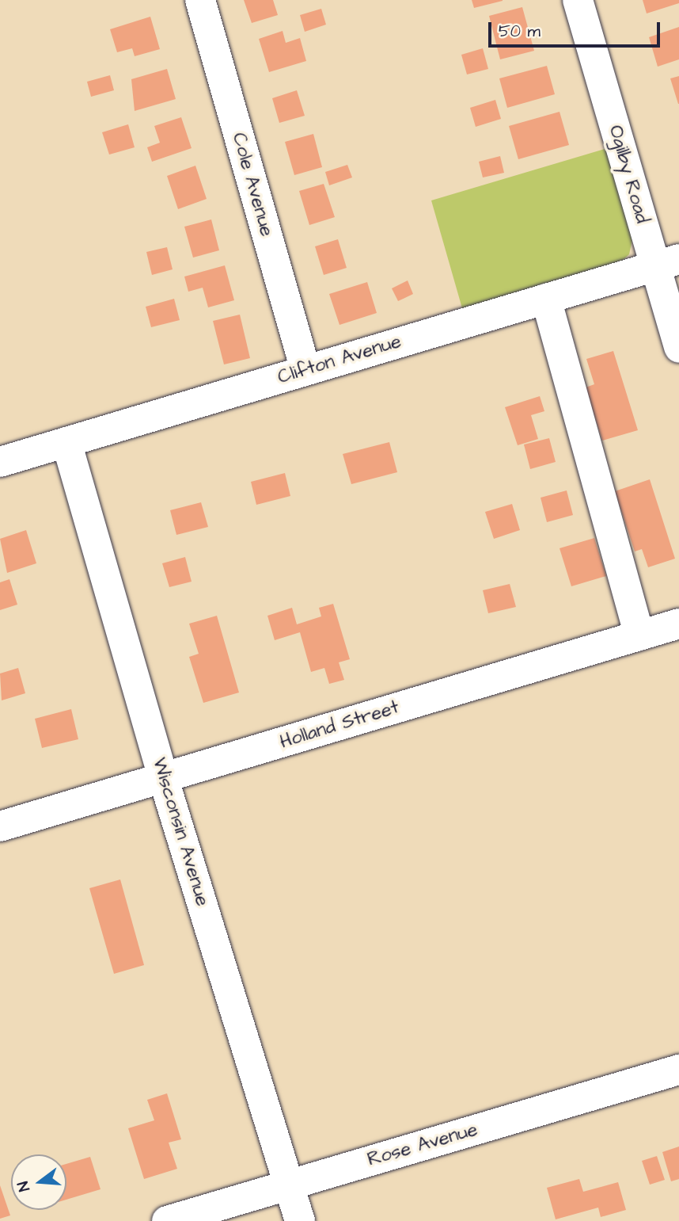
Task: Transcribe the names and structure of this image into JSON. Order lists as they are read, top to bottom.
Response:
{
  "streets": {
    "street": [
      "Ogilby Road",
      "Cole Avenue",
      "Clifton Avenue",
      "Holland Street",
      "Wisconsin Avenue",
      "Rose Avenue"
    ]
  },
  "crossings": [
    ["Ogilby Road", "Clifton Avenue"],
    ["Cole Avenue", "Clifton Avenue"],
    ["Clifton Avenue", "Wisconsin Avenue"],
    ["Holland Street", "Wisconsin Avenue"],
    ["Wisconsin Avenue", "Rose Avenue"]
  ],
  "scale_bar": "50 m",
  "north": "left"
}
